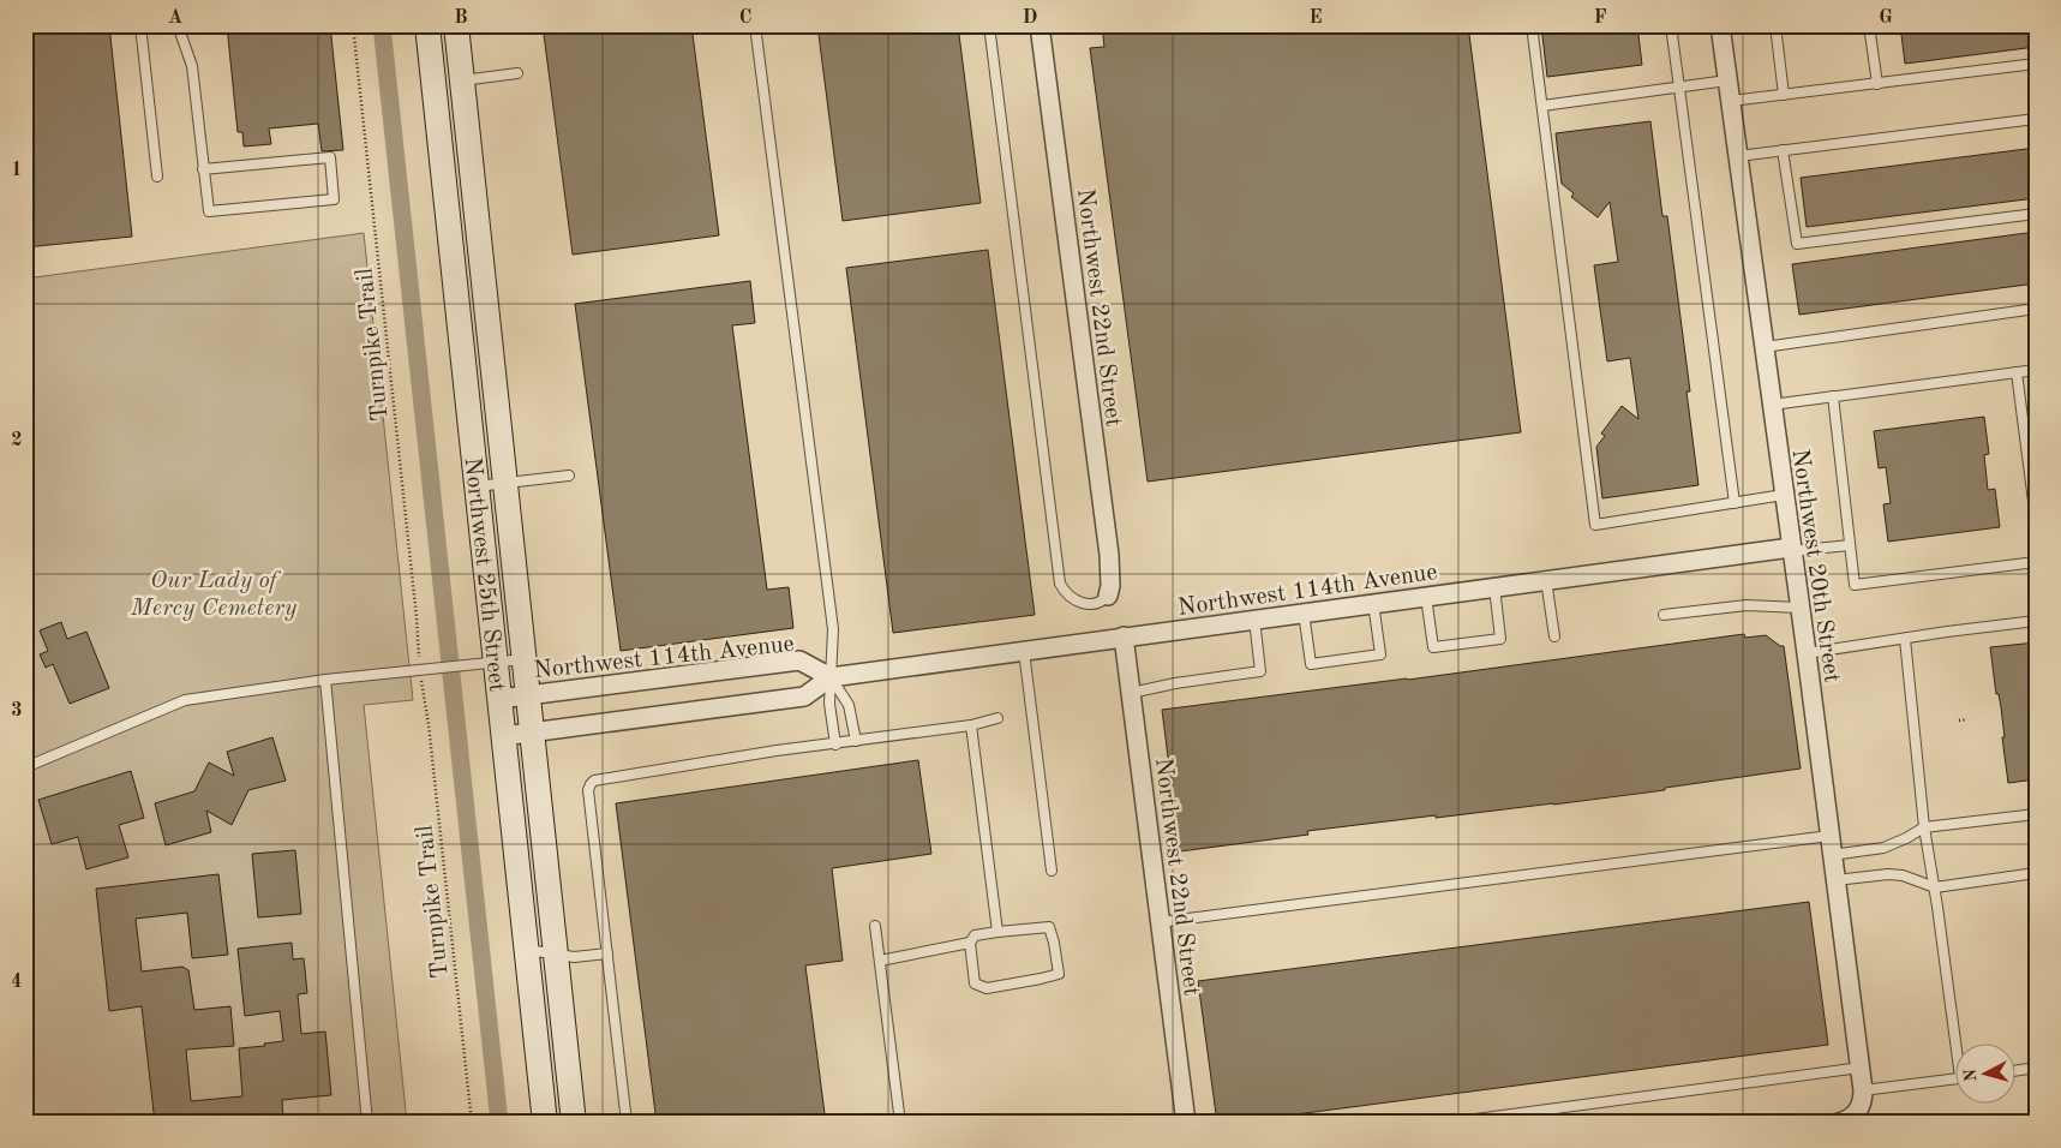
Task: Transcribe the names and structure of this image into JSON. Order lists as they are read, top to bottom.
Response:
{
  "streets": {
    "main road": ["Northwest 25th Street"],
    "street": ["Northwest 22nd Street", "Northwest 20th Street", "Northwest 114th Avenue"],
    "path": ["Turnpike Trail"]
  },
  "crossings": [
    ["Northwest 22nd Street", "Northwest 114th Avenue"],
    ["Northwest 20th Street", "Northwest 114th Avenue"],
    ["Northwest 25th Street", "Northwest 114th Avenue"]
  ],
  "parks": ["Our Lady of Mercy Cemetery"],
  "north": "left",
  "grid": {
    "columns": [
      "A",
      "B",
      "C",
      "D",
      "E",
      "F",
      "G"
    ],
    "rows": [
      "1",
      "2",
      "3",
      "4"
    ]
  }
}
